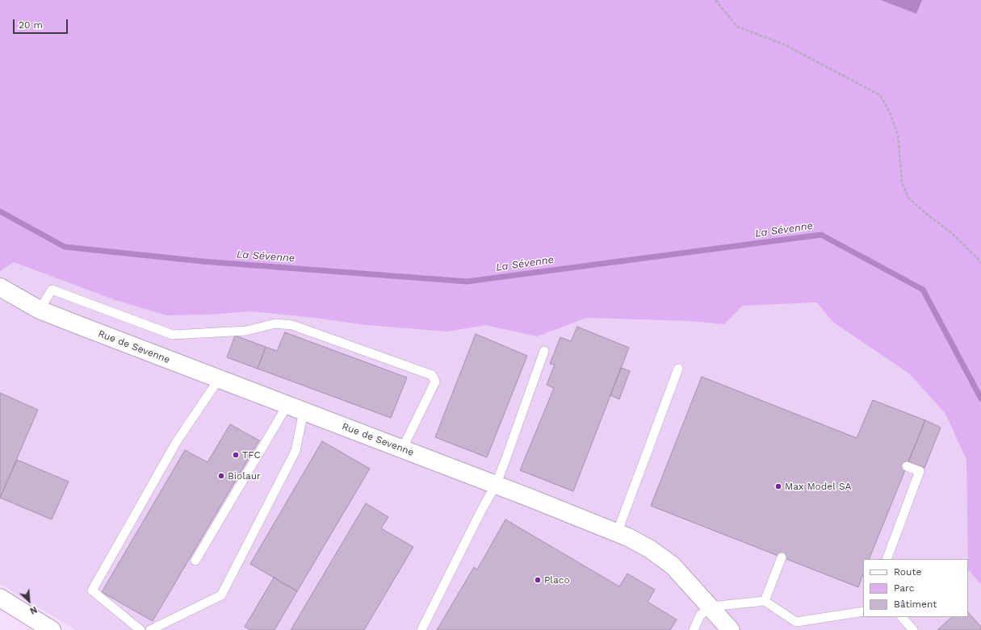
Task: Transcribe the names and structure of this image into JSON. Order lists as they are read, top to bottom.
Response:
{
  "streets": {
    "street": ["Rue de Sevenne"]
  },
  "water": ["La Sévenne"],
  "places": [
    "TFC",
    "Biolaur",
    "Max Model SA",
    "Placo"
  ],
  "legend": ["Route", "Parc", "Bâtiment"],
  "scale_bar": "20 m",
  "north": "bottom right"
}
